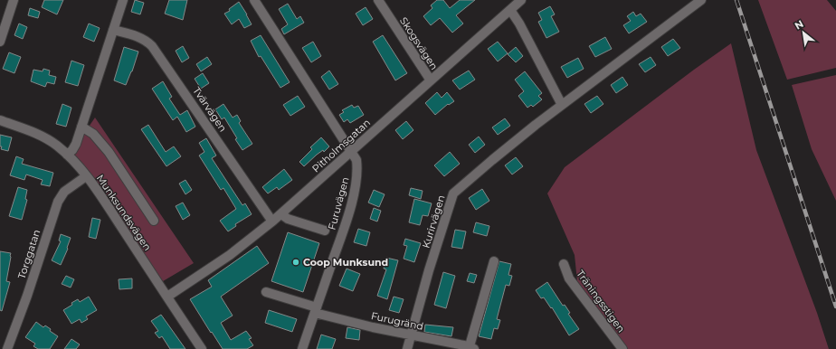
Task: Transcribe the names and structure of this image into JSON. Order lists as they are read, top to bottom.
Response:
{
  "streets": {
    "street": [
      "Skogsvägen",
      "Tvärvägen",
      "Pitholmsgatan",
      "Furuvägen",
      "Munksundsvägen",
      "Kurirvägen",
      "Torggatan",
      "Träningsstigen",
      "Furugränd"
    ]
  },
  "crossings": [
    ["Skogsvägen", "Pitholmsgatan"],
    ["Tvärvägen", "Pitholmsgatan"],
    ["Pitholmsgatan", "Furuvägen"],
    ["Pitholmsgatan", "Munksundsvägen"],
    ["Furuvägen", "Furugränd"],
    ["Munksundsvägen", "Torggatan"],
    ["Kurirvägen", "Furugränd"]
  ],
  "places": ["Coop Munksund"],
  "north": "top left"
}
